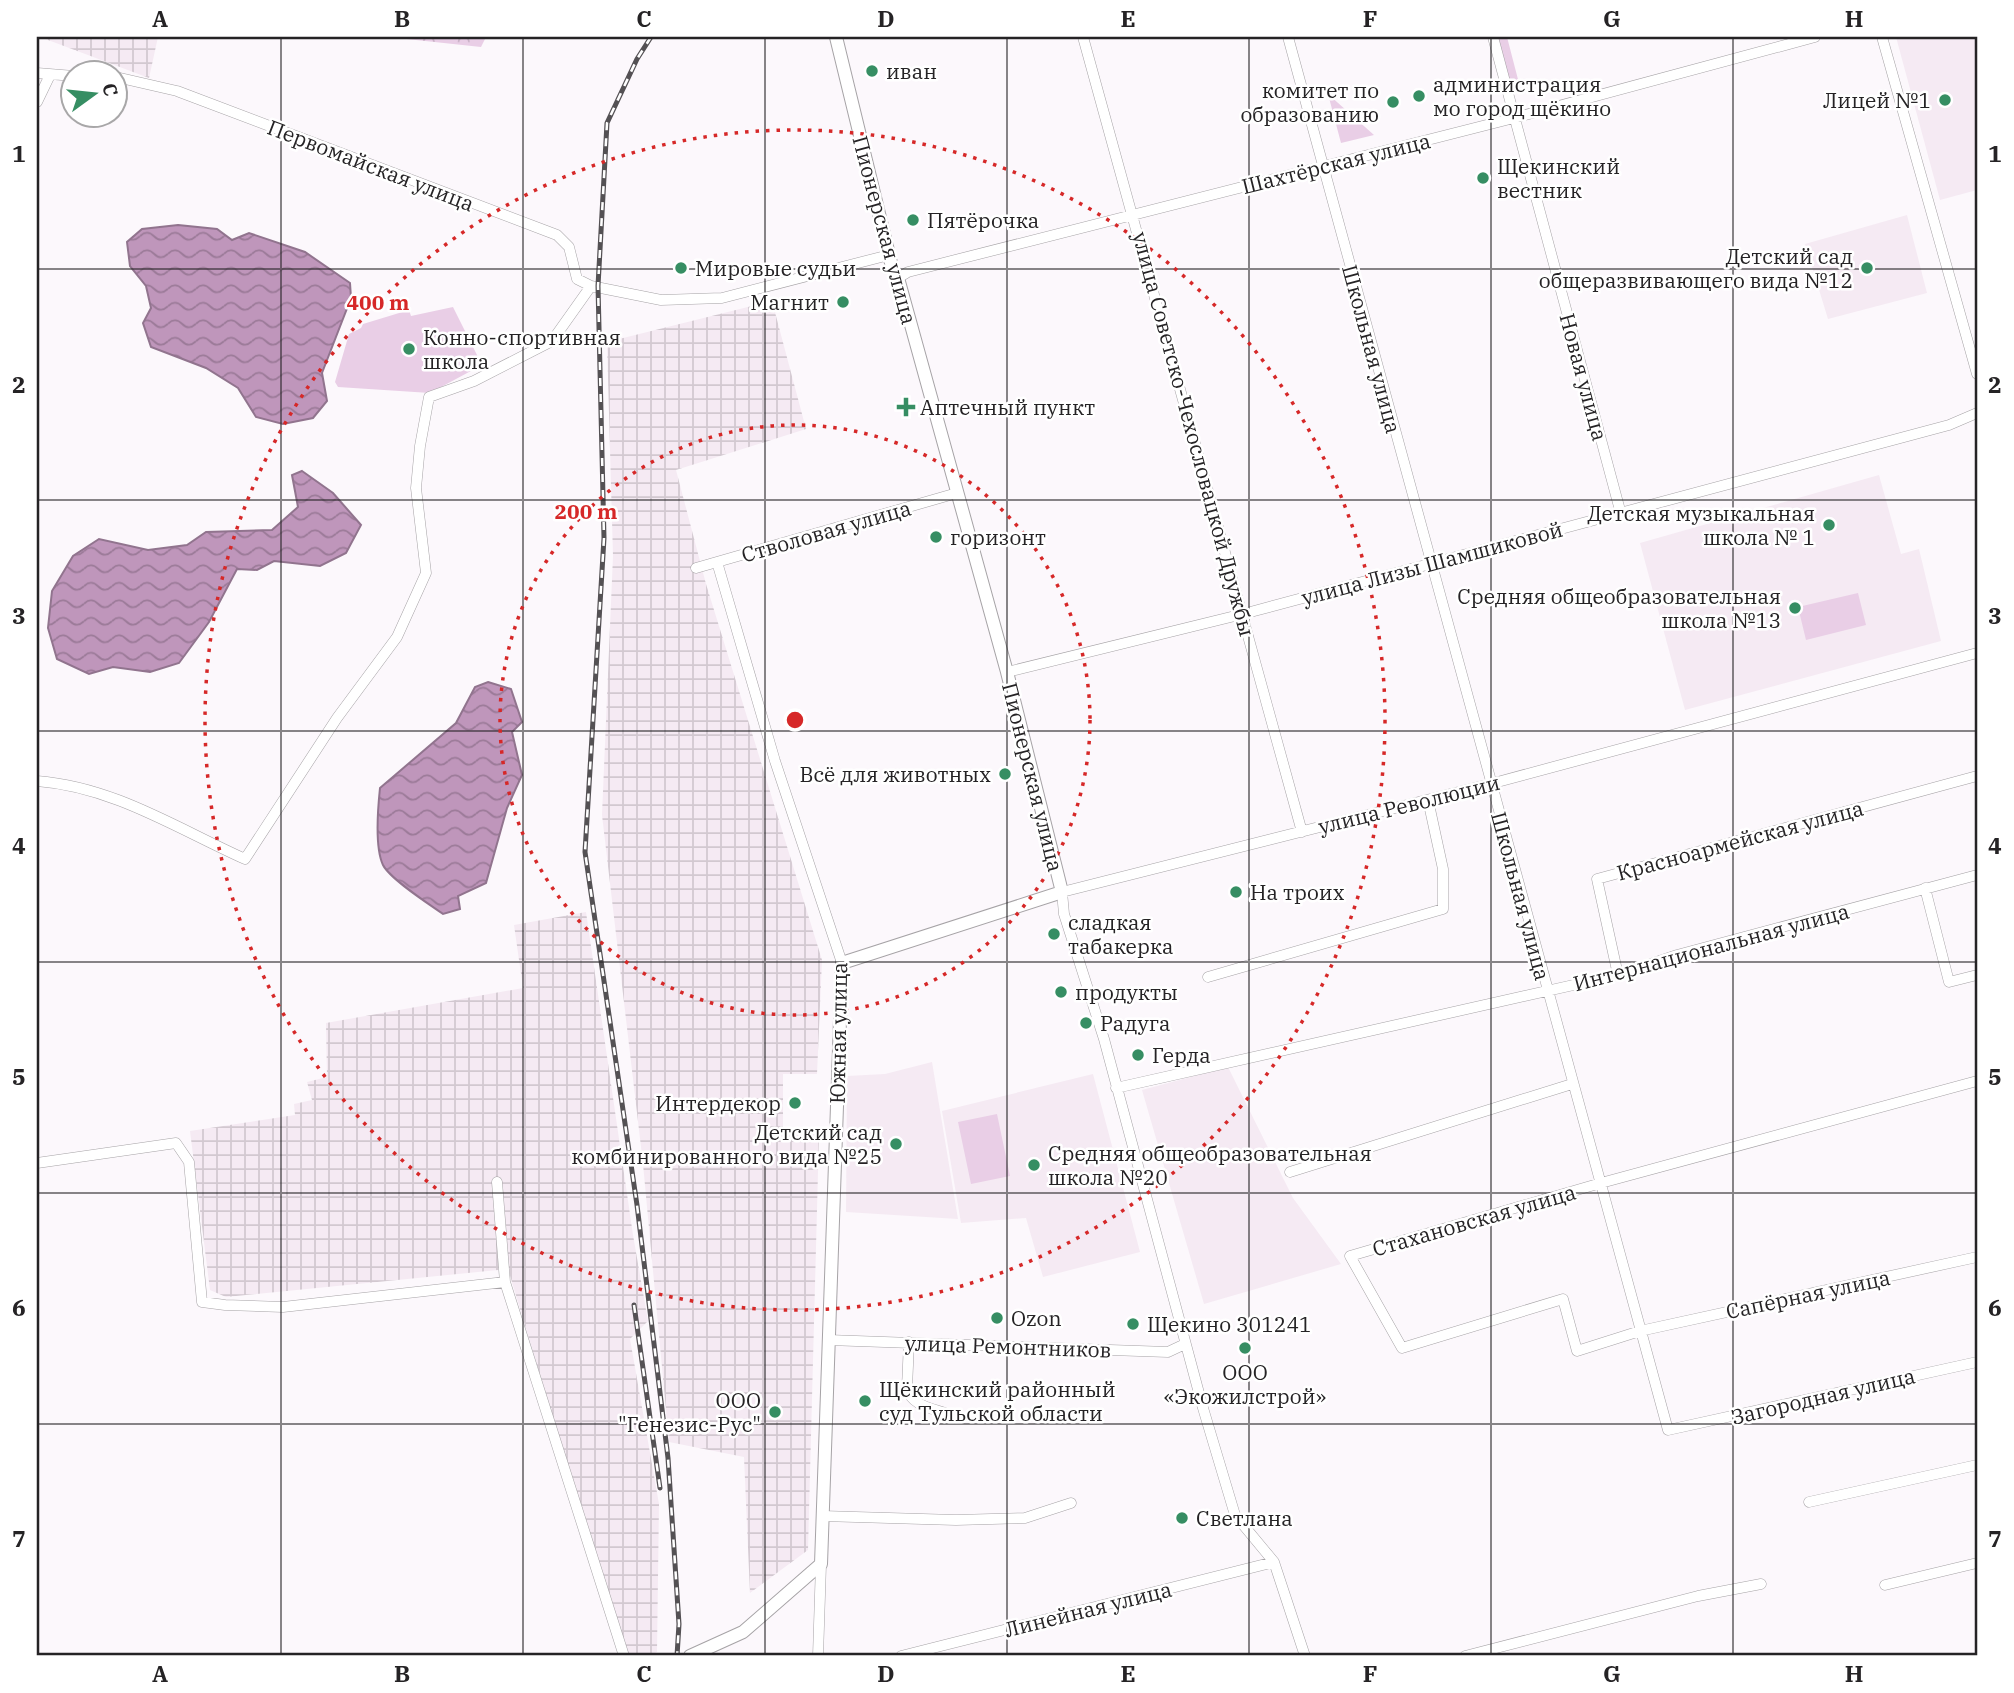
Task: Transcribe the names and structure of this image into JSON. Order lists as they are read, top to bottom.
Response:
{
  "streets": {
    "street": [
      "Шахтёрская улица",
      "Первомайская улица",
      "Пионерская улица",
      "Школьная улица",
      "Новая улица",
      "улица Советско-Чехословацкой Дружбы",
      "Стволовая улица",
      "улица Лизы Шамшиковой",
      "улица Революции",
      "Красноармейская улица",
      "Интернациональная улица",
      "Южная улица",
      "Стахановская улица",
      "Сапёрная улица",
      "улица Ремонтников",
      "Загородная улица",
      "Линейная улица"
    ]
  },
  "crossings": [
    ["Шахтёрская улица", "Пионерская улица"],
    ["Шахтёрская улица", "Школьная улица"],
    ["Шахтёрская улица", "Новая улица"],
    ["Шахтёрская улица", "улица Советско-Чехословацкой Дружбы"],
    ["Пионерская улица", "Стволовая улица"],
    ["Пионерская улица", "улица Лизы Шамшиковой"],
    ["Пионерская улица", "улица Революции"],
    ["Пионерская улица", "Интернациональная улица"],
    ["Пионерская улица", "улица Ремонтников"],
    ["Пионерская улица", "Линейная улица"],
    ["Школьная улица", "улица Лизы Шамшиковой"],
    ["Школьная улица", "улица Революции"],
    ["Школьная улица", "Интернациональная улица"],
    ["Школьная улица", "Стахановская улица"],
    ["Школьная улица", "Сапёрная улица"],
    ["Школьная улица", "Загородная улица"],
    ["Новая улица", "улица Лизы Шамшиковой"],
    ["улица Советско-Чехословацкой Дружбы", "улица Лизы Шамшиковой"],
    ["улица Советско-Чехословацкой Дружбы", "улица Революции"],
    ["Стволовая улица", "Южная улица"],
    ["улица Революции", "Южная улица"],
    ["Красноармейская улица", "Интернациональная улица"],
    ["Южная улица", "улица Ремонтников"],
    ["Стахановская улица", "Сапёрная улица"]
  ],
  "places": {
    "other": [
      "иван",
      "администрация мо город щёкино",
      "Лицей №1",
      "комитет по образованию",
      "Щекинский вестник",
      "Пятёрочка",
      "Мировые судьи",
      "Детский сад общеразвивающего вида №12",
      "Магнит",
      "Конно-спортивная школа",
      "Детская музыкальная школа № 1",
      "горизонт",
      "Средняя общеобразовательная школа №13",
      "Всё для животных",
      "На троих",
      "сладкая табакерка",
      "продукты",
      "Радуга",
      "Герда",
      "Интердекор",
      "Детский сад комбинированного вида №25",
      "Средняя общеобразовательная школа №20",
      "Ozon",
      "Щекино 301241",
      "ООО «Экожилстрой»",
      "Щёкинский районный суд Тульской области",
      "ООО \"Генезис-Рус\"",
      "Светлана"
    ],
    "health": ["Аптечный пункт"]
  },
  "north": "right",
  "grid": {
    "columns": [
      "A",
      "B",
      "C",
      "D",
      "E",
      "F",
      "G",
      "H"
    ],
    "rows": [
      "1",
      "2",
      "3",
      "4",
      "5",
      "6",
      "7"
    ]
  },
  "rings": ["400 m", "200 m"]
}
